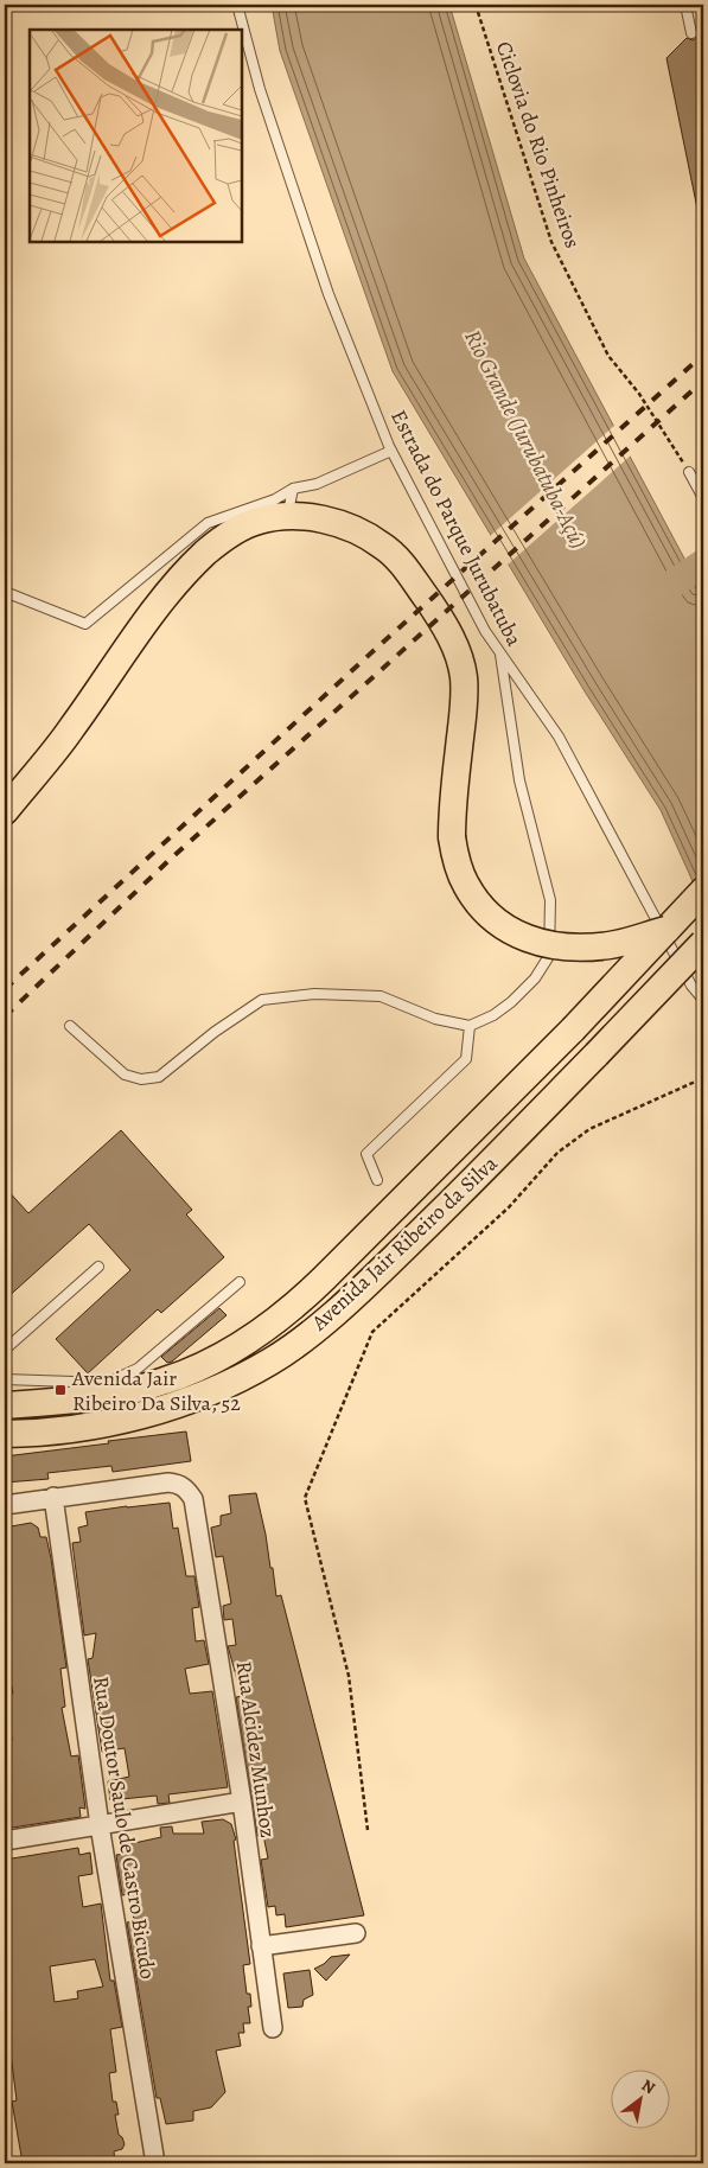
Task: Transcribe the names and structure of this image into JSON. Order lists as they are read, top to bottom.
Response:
{
  "streets": {
    "main road": ["Avenida Jair Ribeiro da Silva"],
    "street": ["Rua Alcidez Munhoz", "Rua Doutor Saulo de Castro Bicudo"],
    "lane": ["Estrada do Parque Jurubatuba"],
    "path": ["Ciclovia do Rio Pinheiros"]
  },
  "crossings": [
    ["Rua Alcidez Munhoz", "Rua Doutor Saulo de Castro Bicudo"]
  ],
  "water": ["Rio Grande (Jurubatuba-Açú)"],
  "places": {
    "transit": ["Avenida Jair Ribeiro Da Silva, 52"]
  },
  "north": "top right"
}
